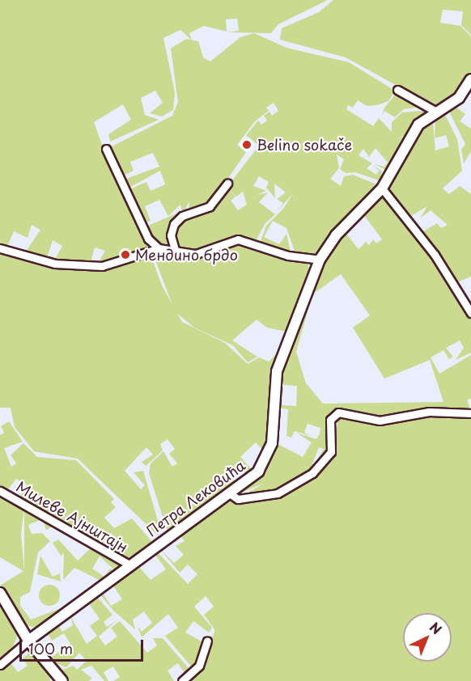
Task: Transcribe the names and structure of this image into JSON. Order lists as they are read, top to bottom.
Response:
{
  "streets": {
    "street": ["Петра Лековића", "Милеве Ајнштајн"]
  },
  "crossings": [
    ["Петра Лековића", "Милеве Ајнштајн"]
  ],
  "places": ["Belino sokače", "Мендино брдо"],
  "scale_bar": "100 m",
  "north": "top right"
}
